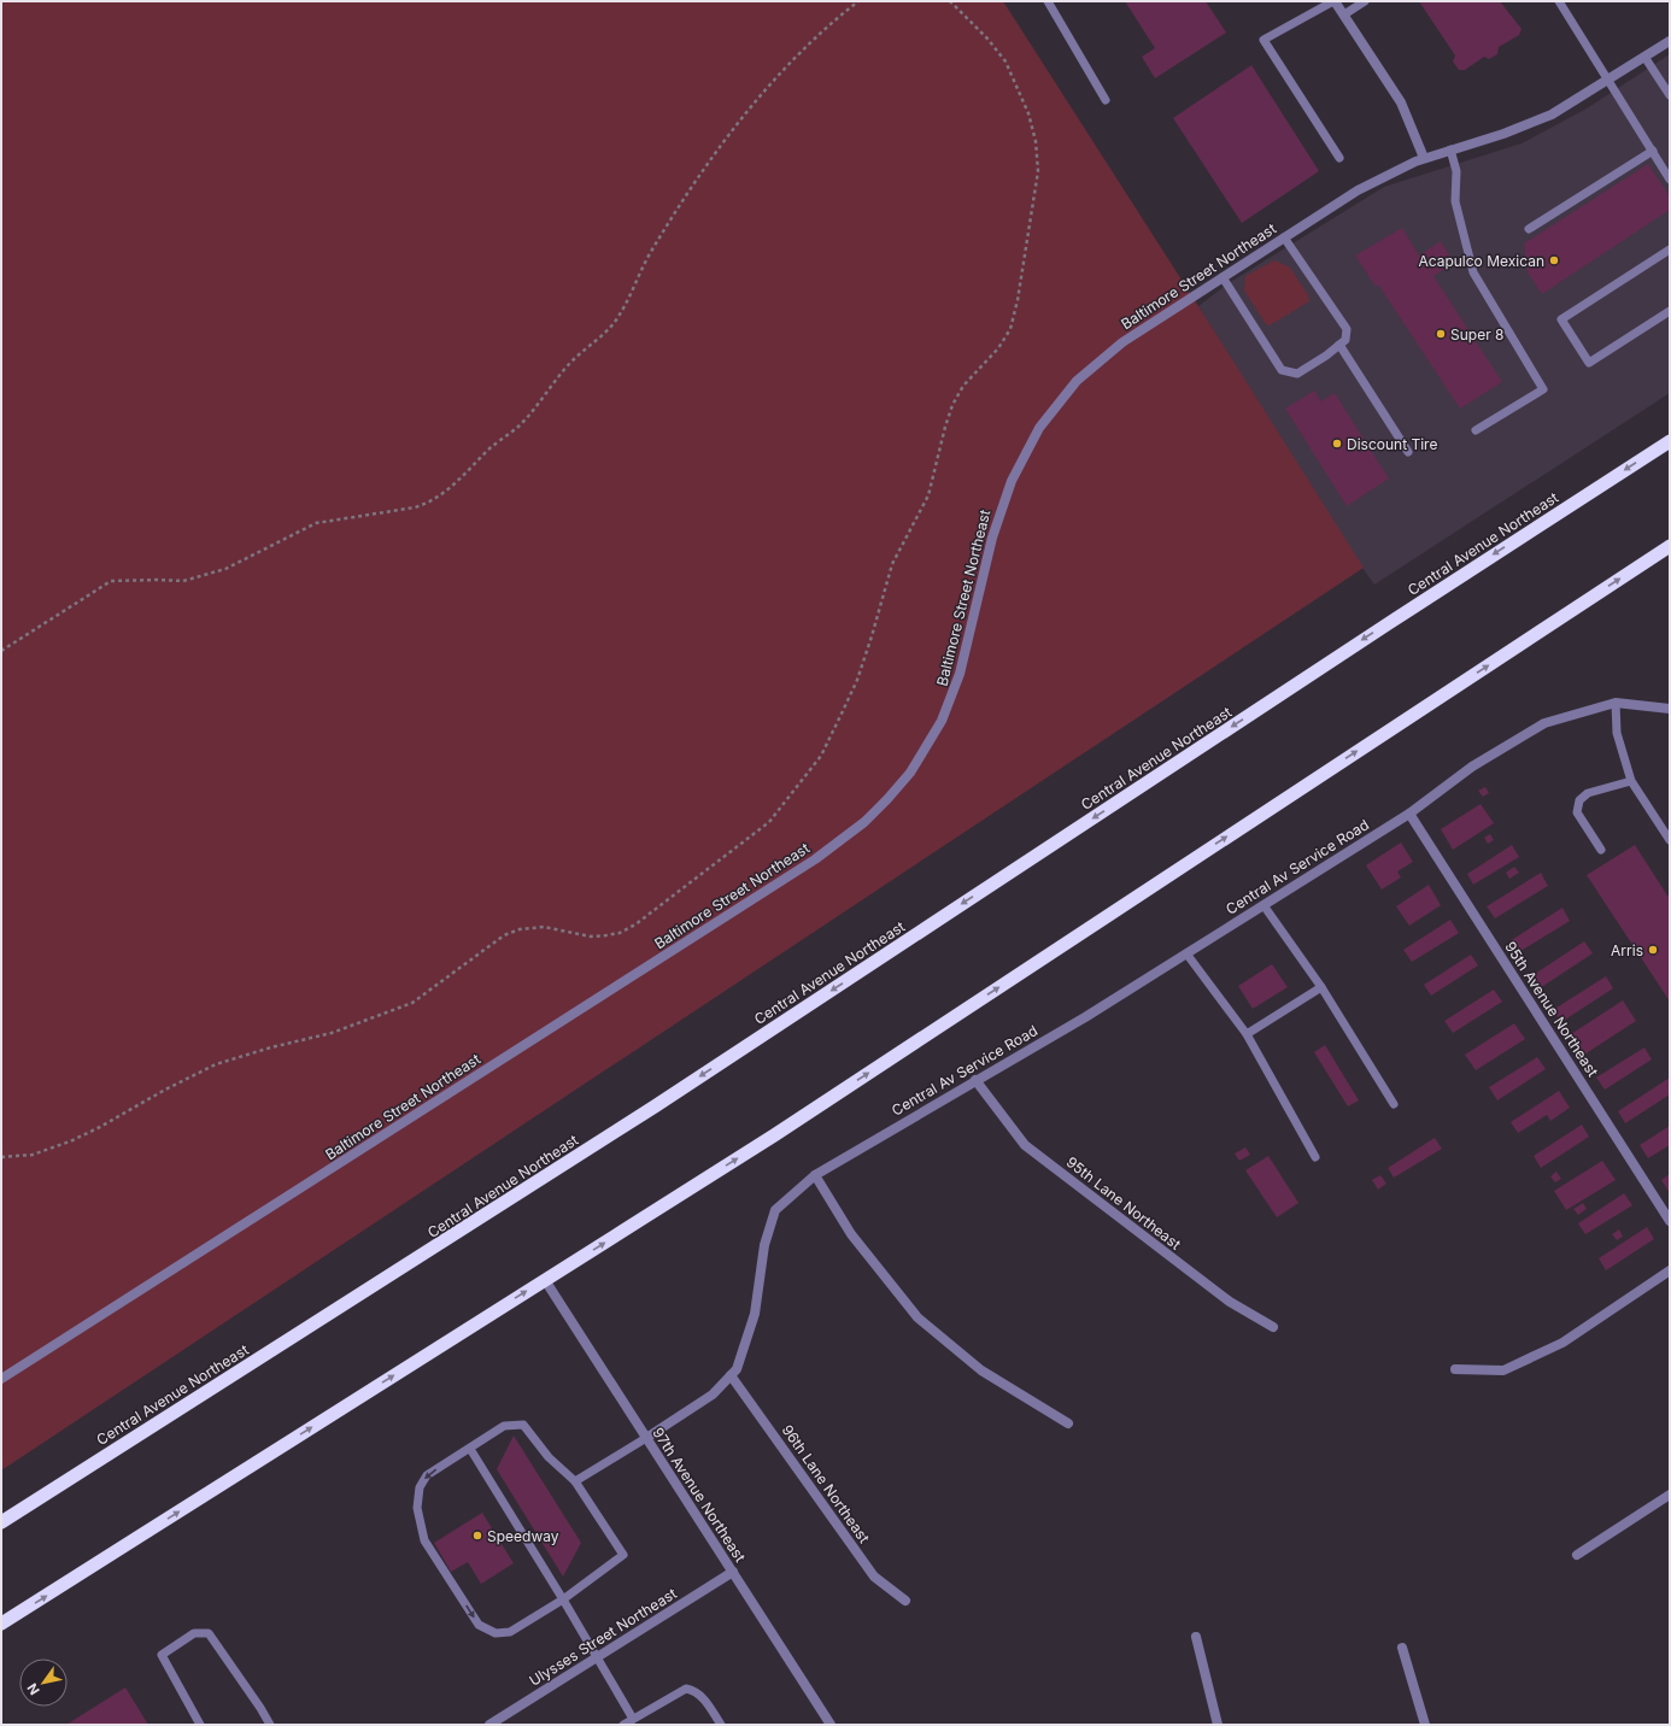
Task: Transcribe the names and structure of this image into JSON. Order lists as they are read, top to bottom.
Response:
{
  "streets": {
    "highway": ["Central Avenue Northeast"],
    "street": [
      "Baltimore Street Northeast",
      "Central Av Service Road",
      "95th Avenue Northeast",
      "95th Lane Northeast",
      "96th Lane Northeast",
      "97th Avenue Northeast",
      "Ulysses Street Northeast"
    ]
  },
  "crossings": [
    ["Central Av Service Road", "95th Avenue Northeast"],
    ["Central Av Service Road", "95th Lane Northeast"],
    ["Central Av Service Road", "96th Lane Northeast"],
    ["Central Av Service Road", "97th Avenue Northeast"],
    ["97th Avenue Northeast", "Ulysses Street Northeast"]
  ],
  "places": [
    "Acapulco Mexican",
    "Super 8",
    "Discount Tire",
    "Arris",
    "Speedway"
  ],
  "north": "bottom left"
}
